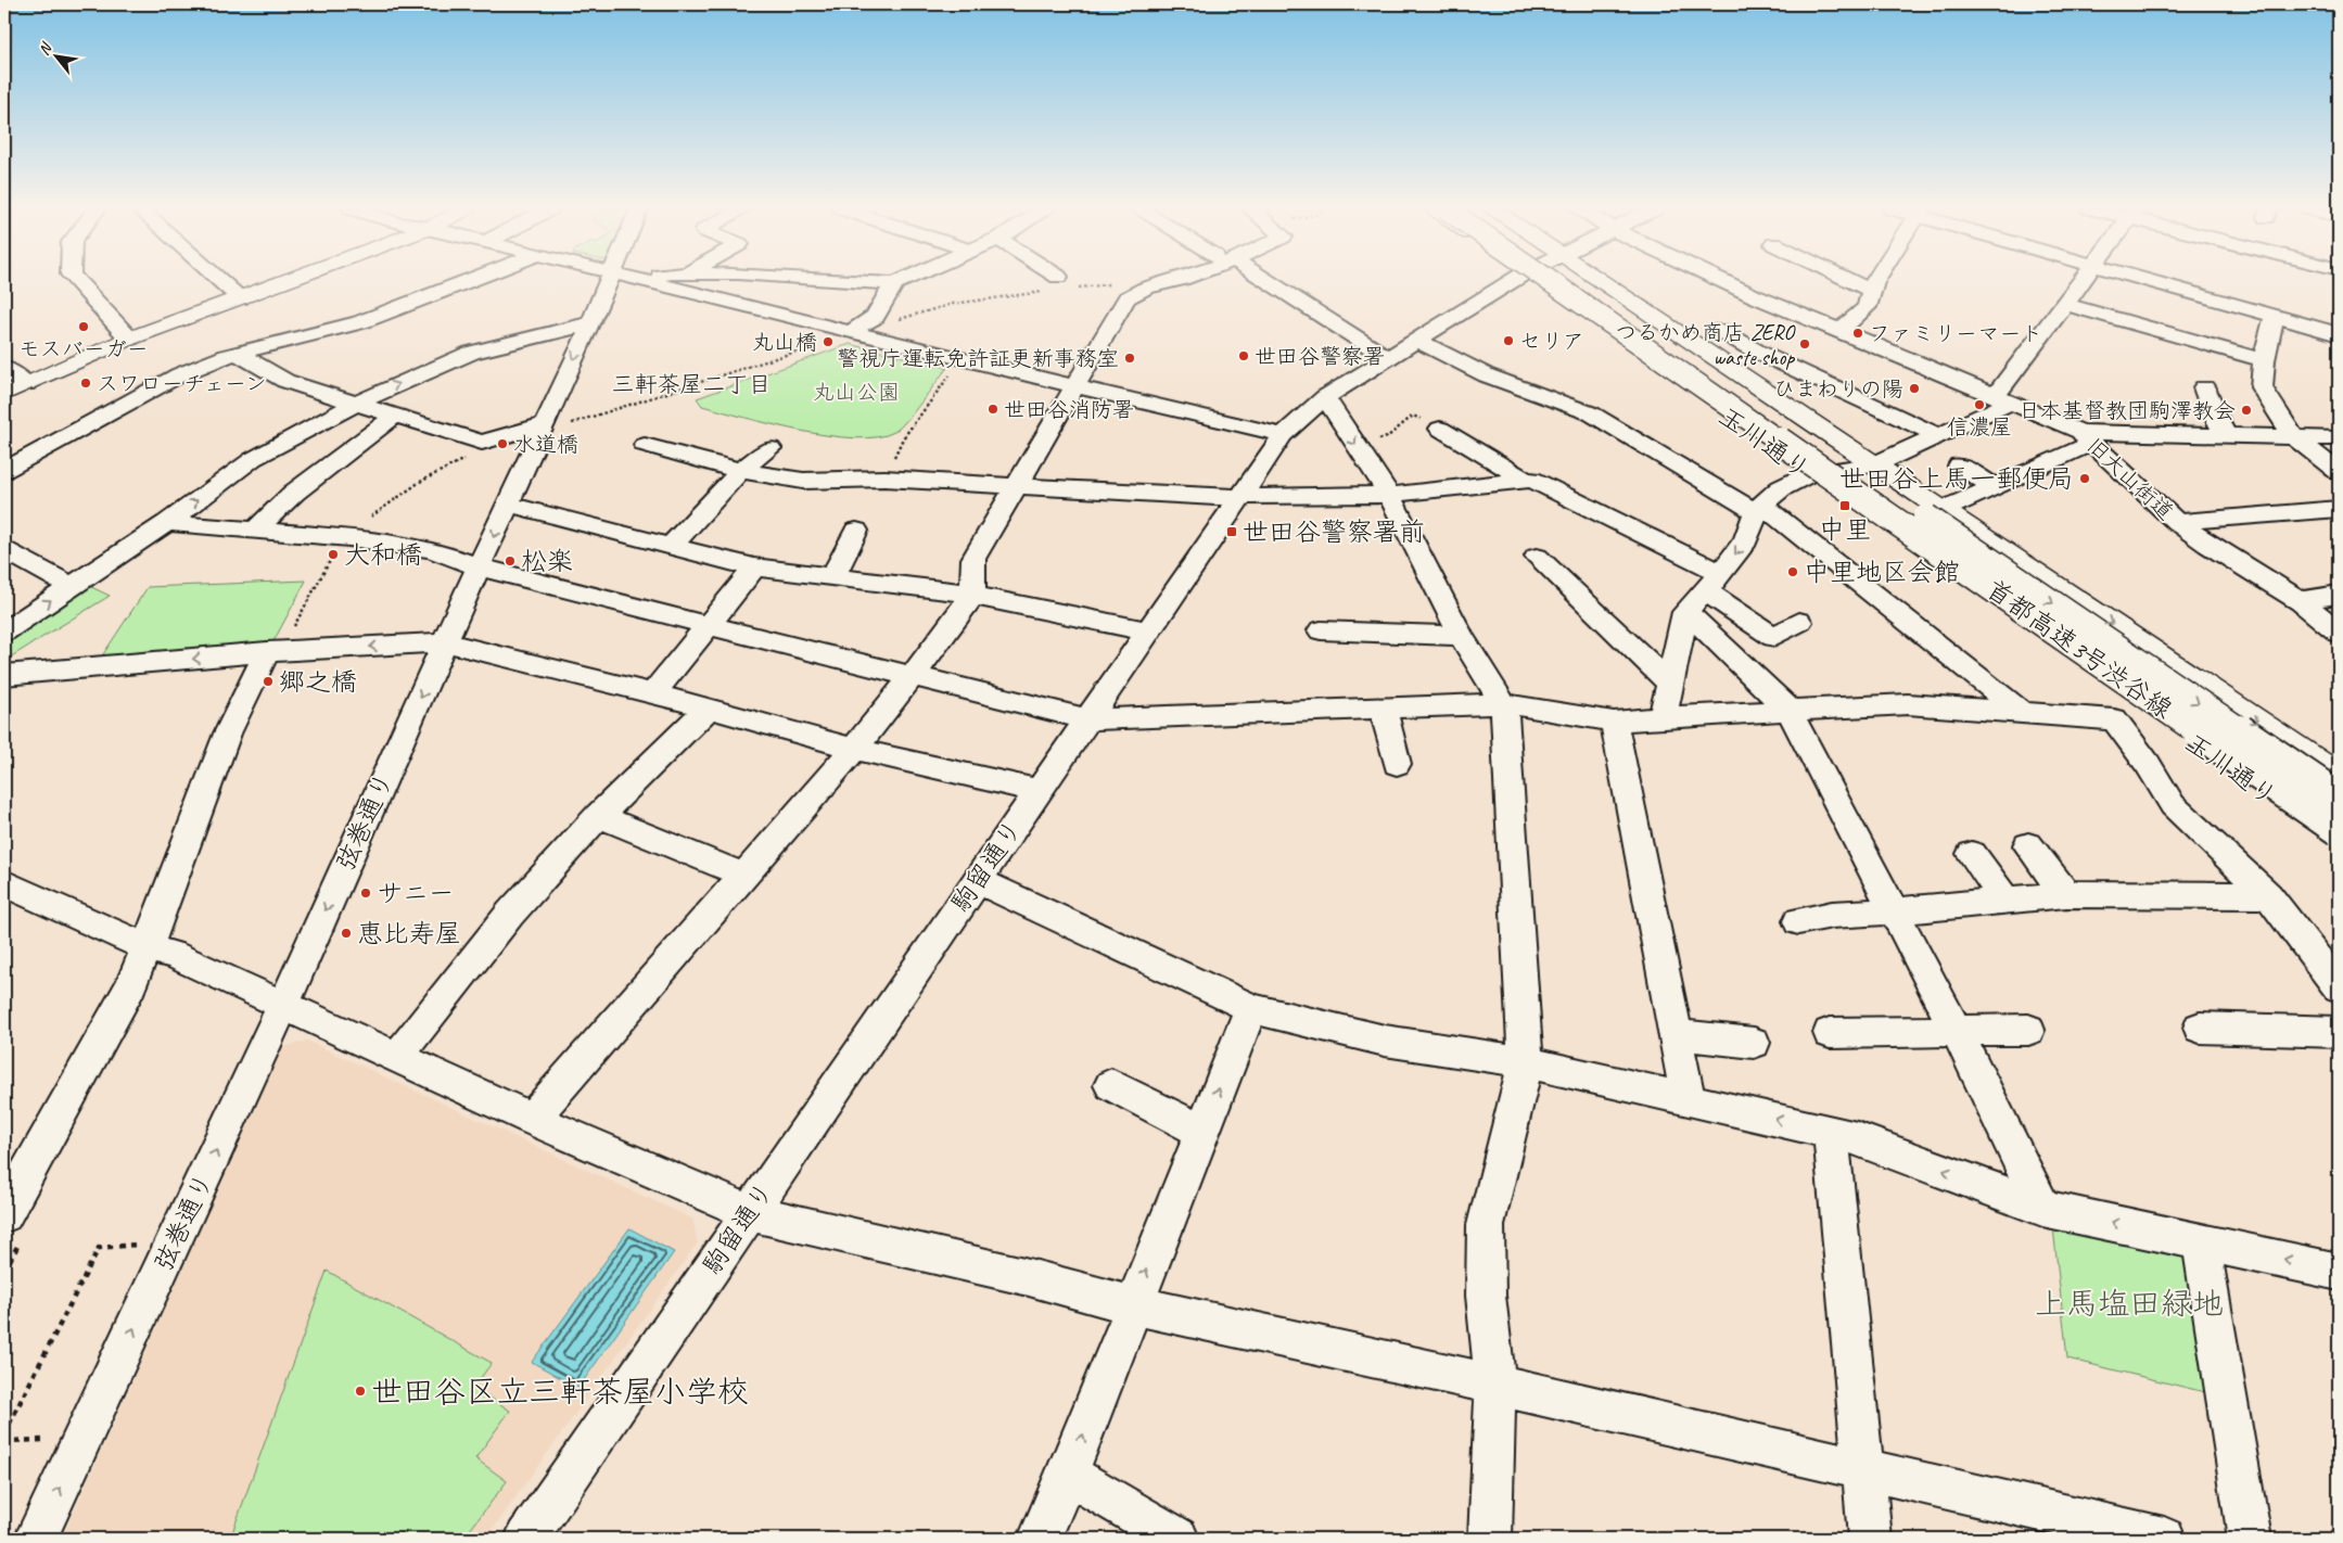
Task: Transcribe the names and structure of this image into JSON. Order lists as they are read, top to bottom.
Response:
{
  "streets": {
    "main road": ["玉川通り", "首都高速3号渋谷線"],
    "street": ["旧大山街道", "弦巻通り", "駒留通り"]
  },
  "districts": ["三軒茶屋二丁目"],
  "parks": ["丸山公園", "上馬塩田緑地"],
  "places": {
    "other": [
      "モスバーガー",
      "ファミリーマート",
      "セリア",
      "丸山橋",
      "つるかめ商店 ZERO waste shop",
      "世田谷警察署",
      "警視庁運転免許証更新事務室",
      "スワローチェーン",
      "ひまわりの陽",
      "信濃屋",
      "世田谷消防署",
      "日本基督教団駒澤教会",
      "水道橋",
      "世田谷上馬一郵便局",
      "大和橋",
      "松楽",
      "中里地区会館",
      "郷之橋",
      "サニー",
      "恵比寿屋",
      "世田谷区立三軒茶屋小学校"
    ],
    "transit": ["中里", "世田谷警察署前"]
  },
  "north": "top left"
}
